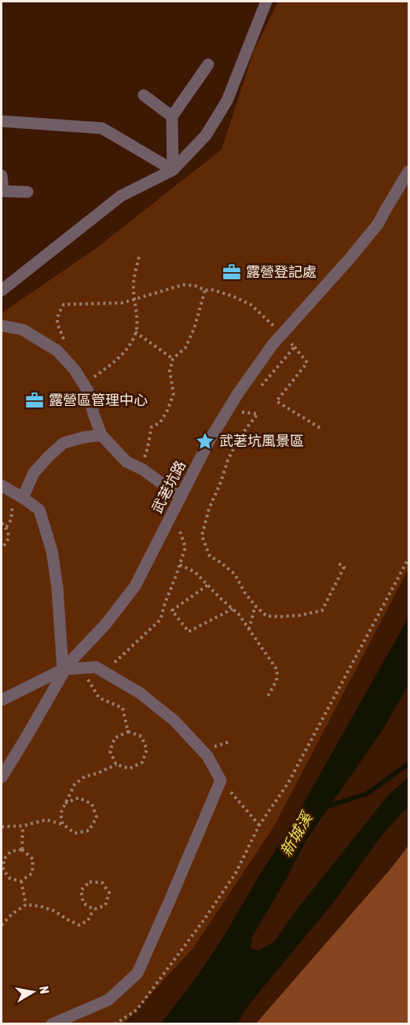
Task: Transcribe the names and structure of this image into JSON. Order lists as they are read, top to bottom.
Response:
{
  "streets": {
    "street": ["武荖坑路"]
  },
  "water": ["新城溪"],
  "places": {
    "office": ["露營登記處", "露營區管理中心"],
    "place": ["武荖坑風景區"]
  },
  "north": "right"
}
